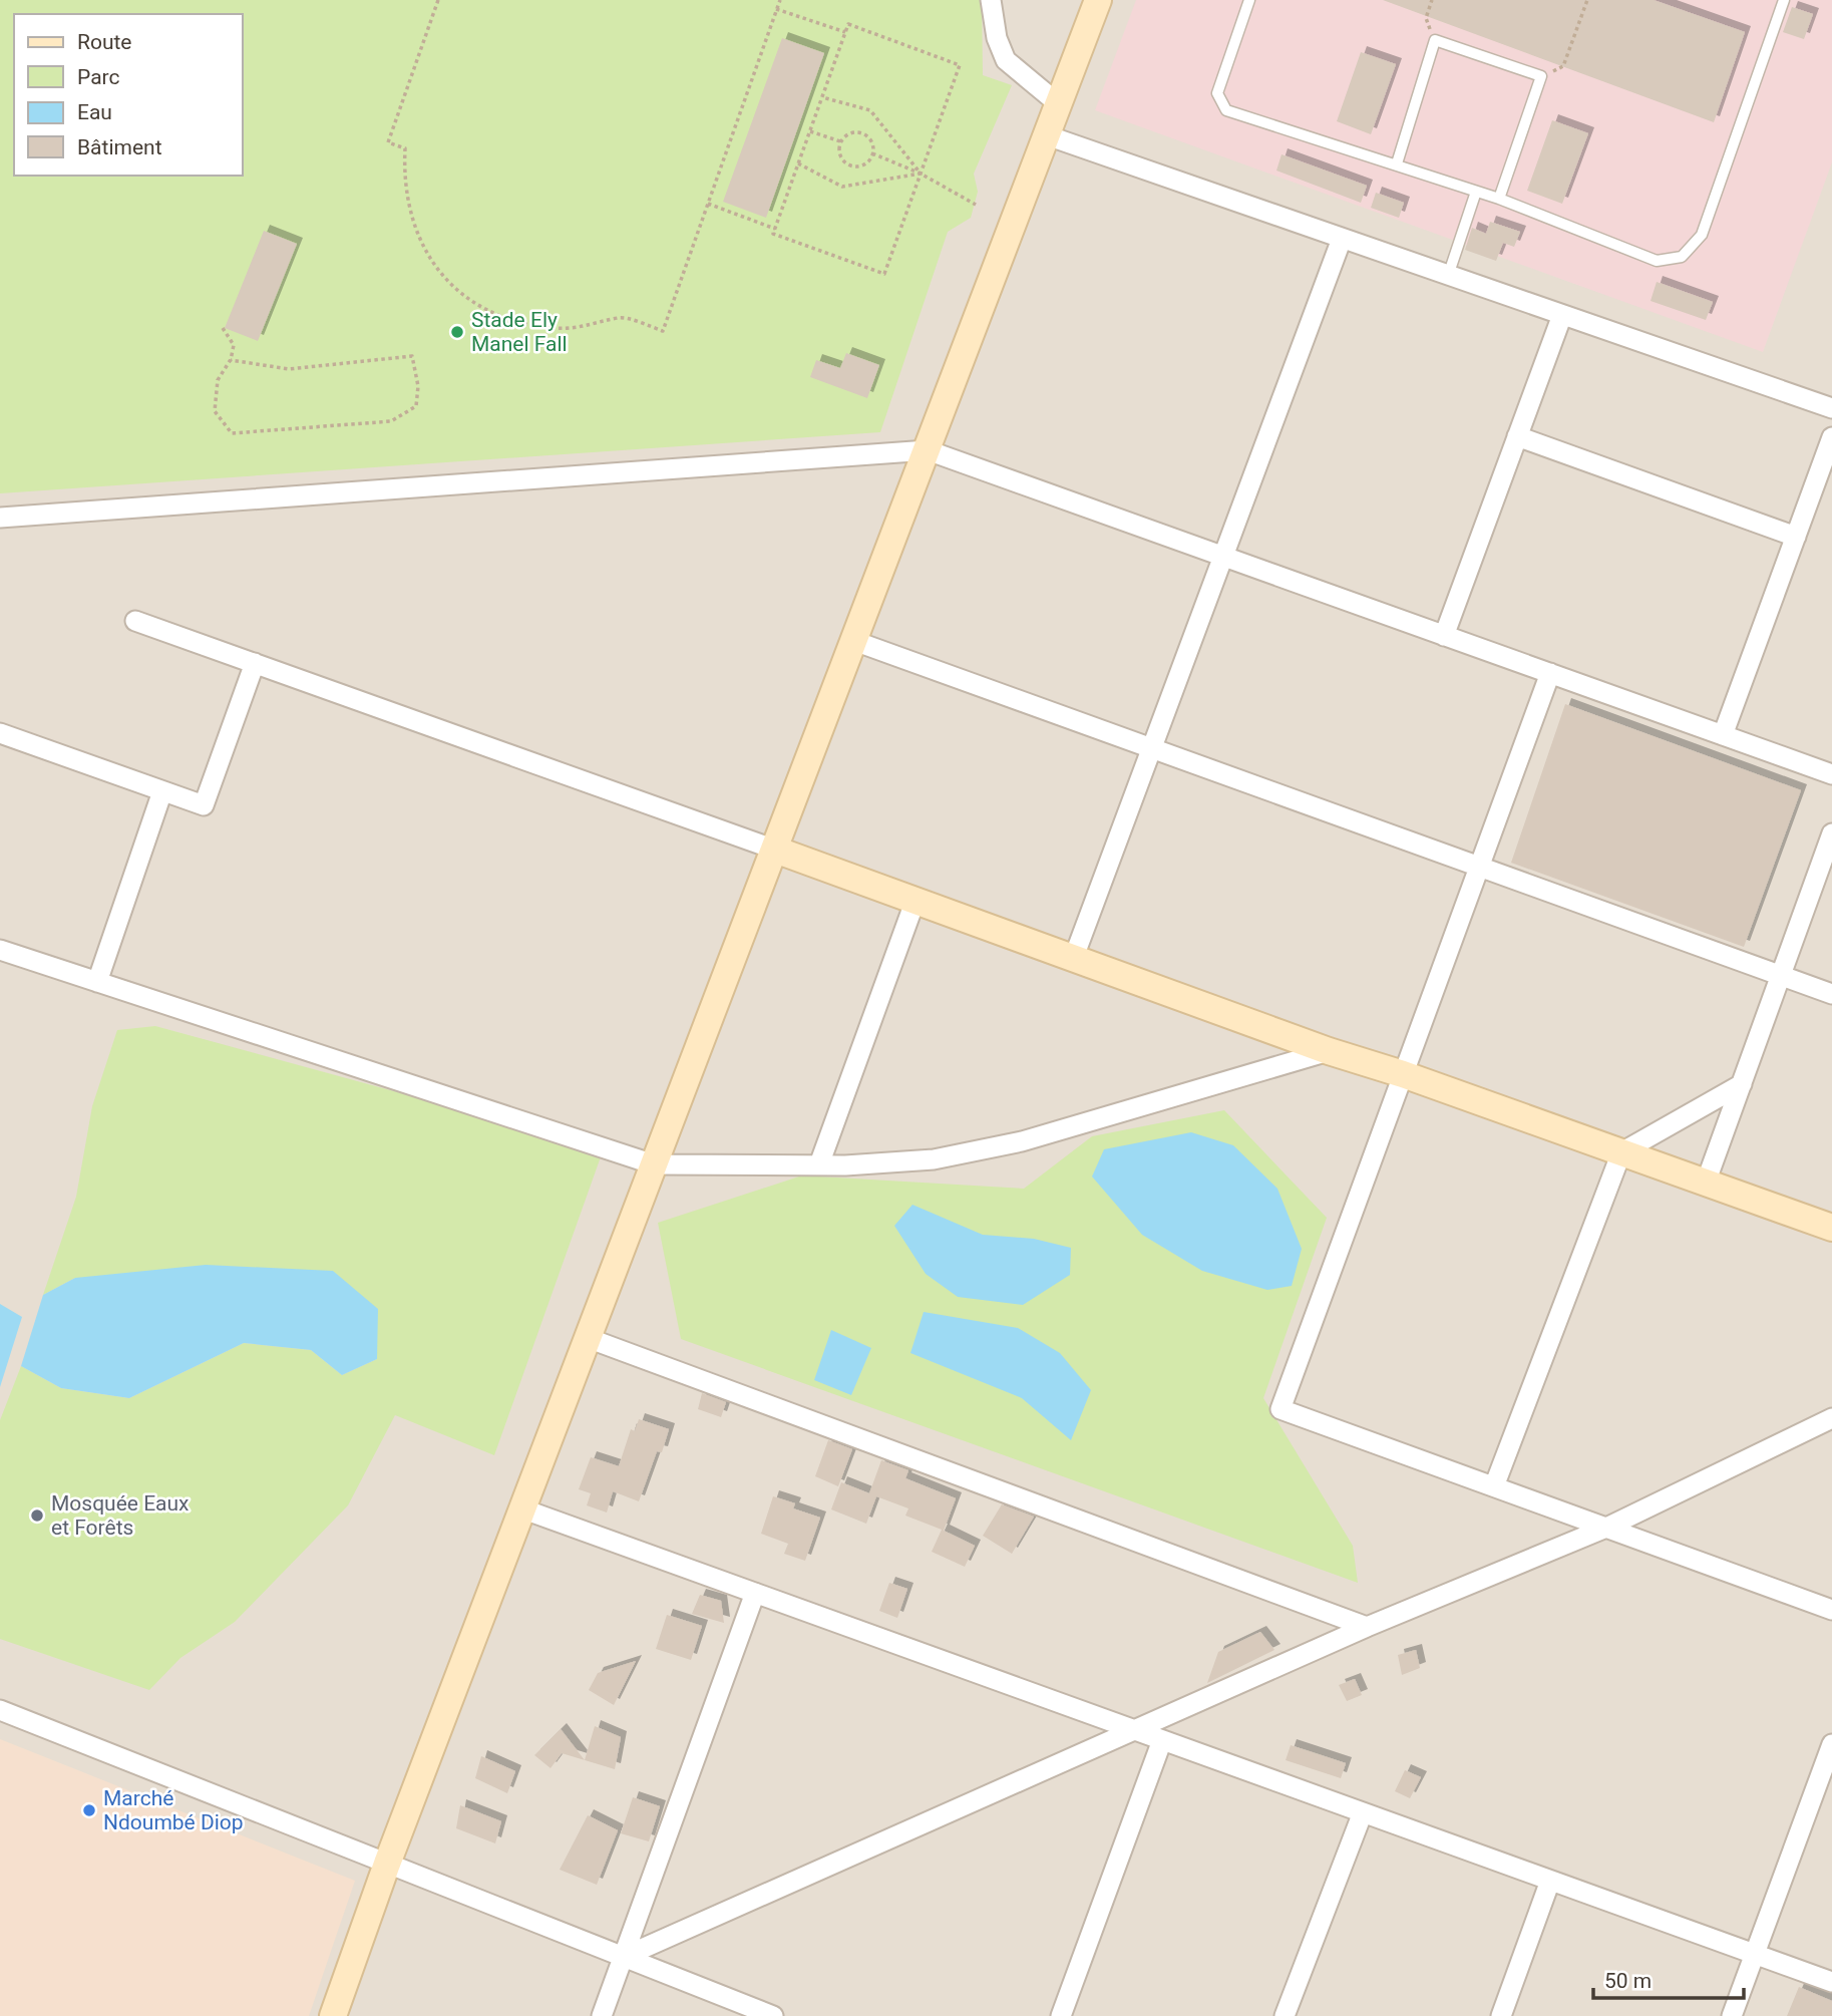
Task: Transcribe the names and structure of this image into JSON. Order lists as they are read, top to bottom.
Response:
{
  "places": ["Stade Ely Manel Fall", "Mosquée Eaux et Forêts", "Marché Ndoumbé Diop"],
  "legend": [
    "Route",
    "Parc",
    "Eau",
    "Bâtiment"
  ],
  "scale_bar": "50 m"
}
